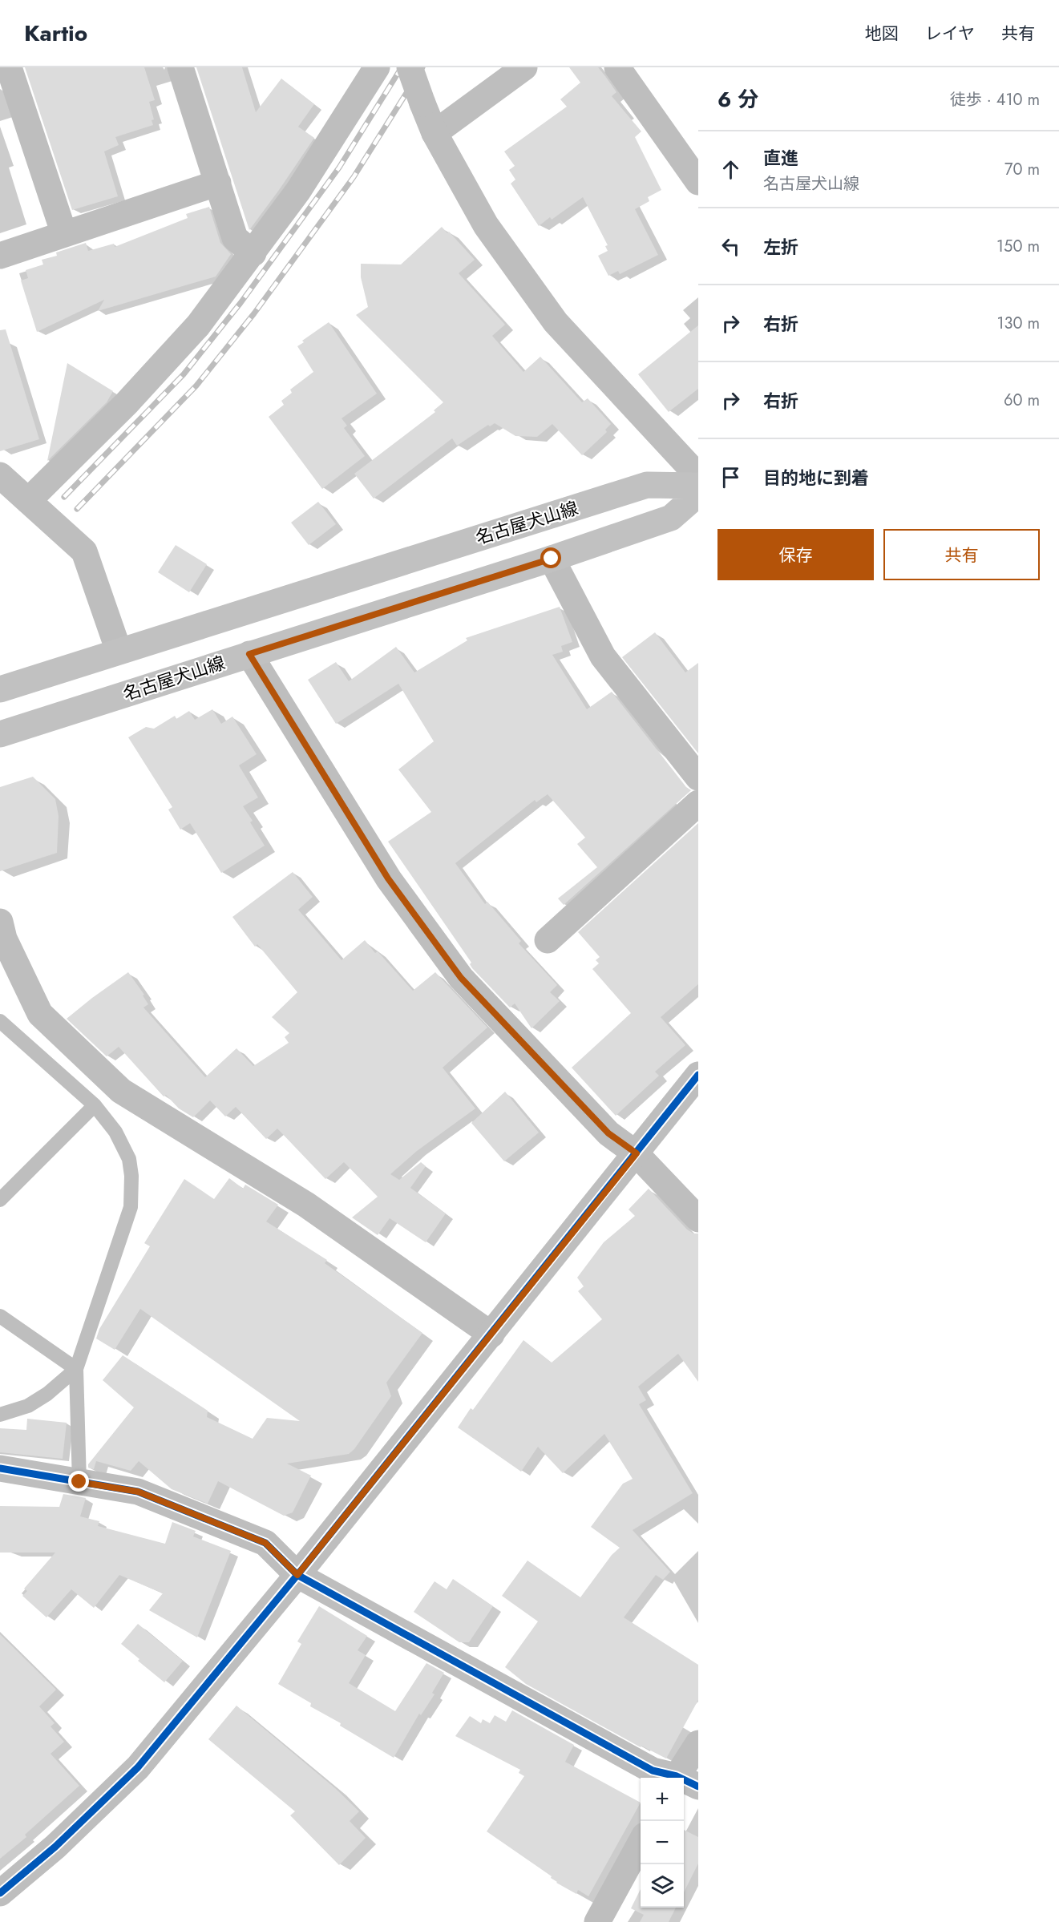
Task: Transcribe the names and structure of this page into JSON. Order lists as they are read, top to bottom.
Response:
{
  "streets": {
    "main road": ["名古屋犬山線"]
  },
  "page": {
    "header": "Kartio",
    "nav": ["地図", "レイヤ", "共有"],
    "heading": ["6 分", "徒歩 · 410 m"],
    "list": [
      ["直進", "名古屋犬山線", "70 m"],
      ["左折", "150 m"],
      ["右折", "130 m"],
      ["右折", "60 m"],
      "目的地に到着"
    ],
    "buttons": ["保存", "共有"],
    "map_buttons": ["+", "−"]
  }
}
